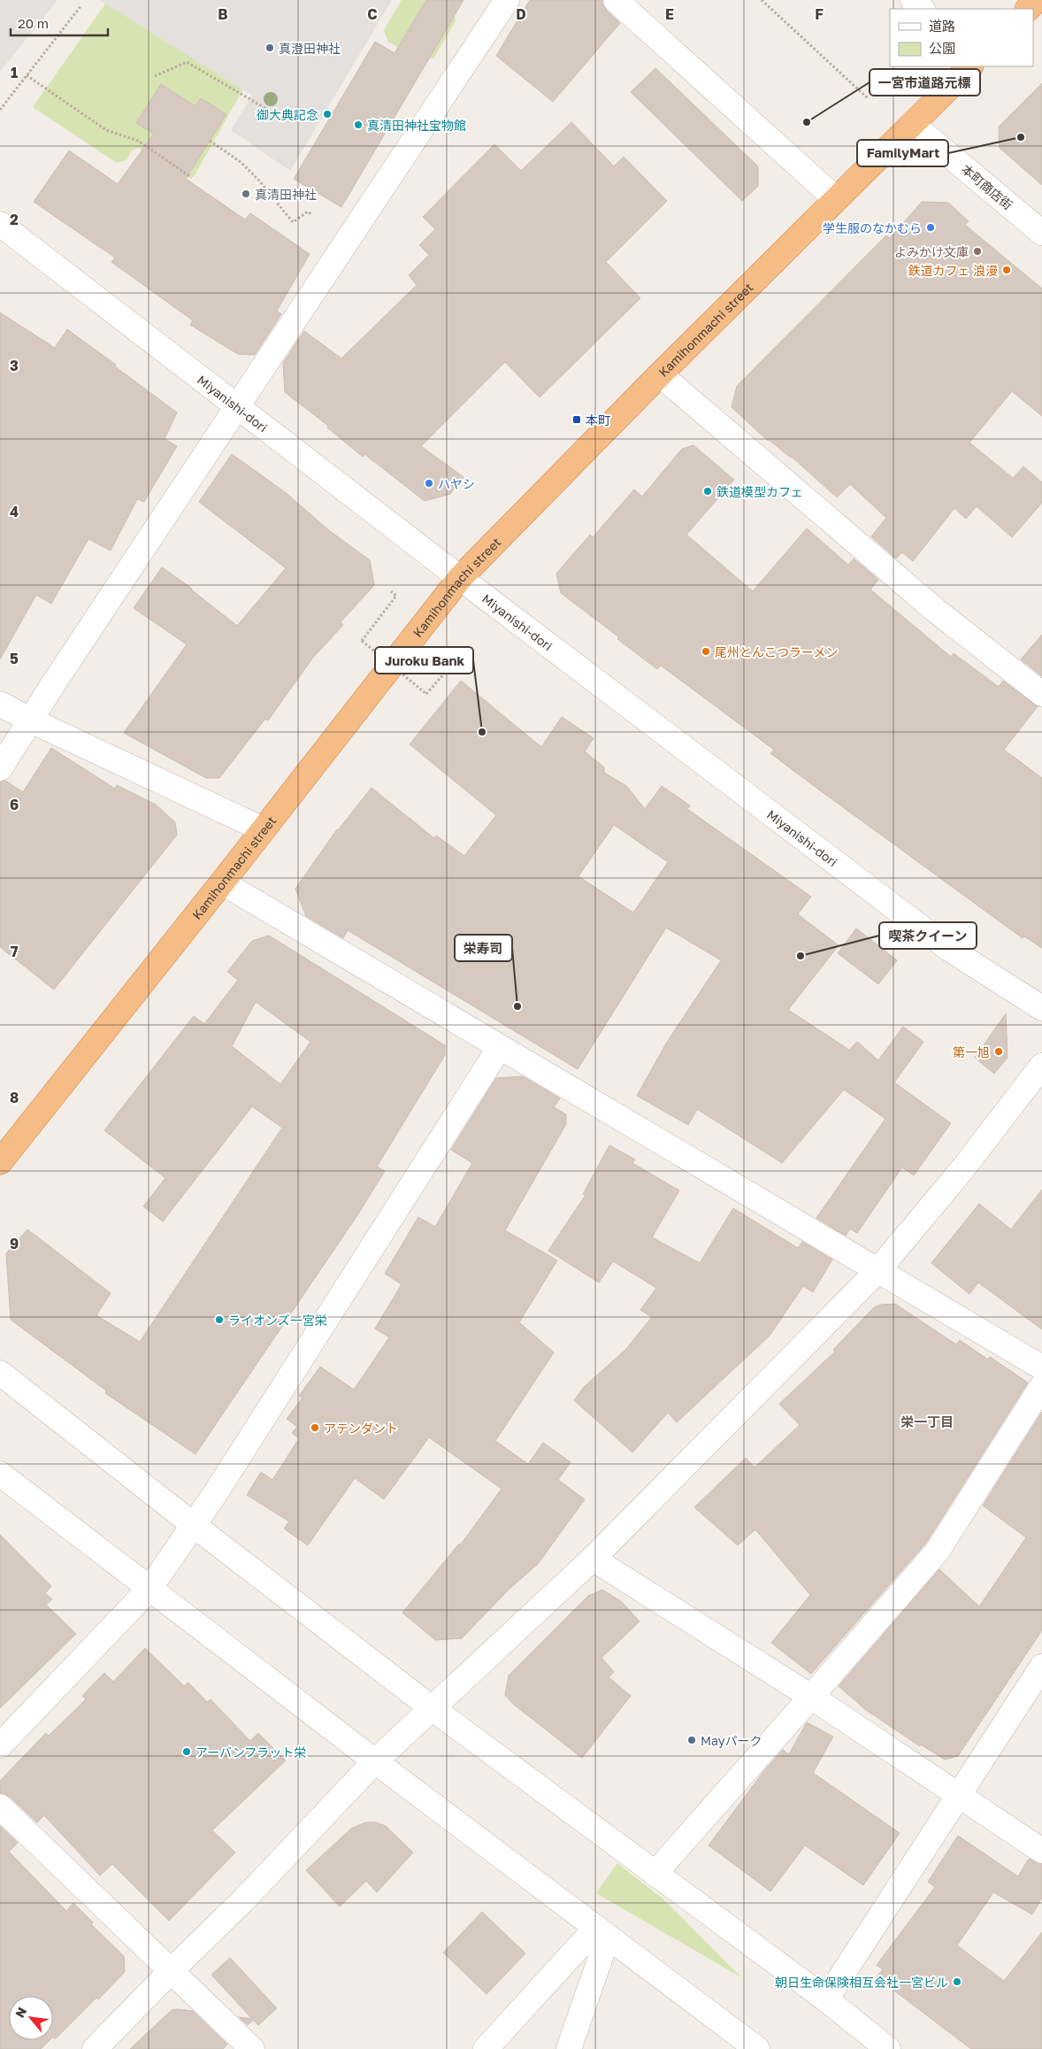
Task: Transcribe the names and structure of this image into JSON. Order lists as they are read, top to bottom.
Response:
{
  "streets": {
    "highway": ["Kamihonmachi street"],
    "street": ["本町商店街", "Miyanishi-dori"]
  },
  "crossings": [
    ["本町商店街", "Kamihonmachi street"],
    ["Kamihonmachi street", "Miyanishi-dori"]
  ],
  "districts": ["栄一丁目"],
  "places": {
    "other": [
      "真澄田神社",
      "御大典記念",
      "一宮市道路元標",
      "真清田神社宝物館",
      "FamilyMart",
      "真清田神社",
      "学生服のなかむら",
      "よみかけ文庫",
      "鉄道カフェ 浪漫",
      "ハヤシ",
      "鉄道模型カフェ",
      "尾州とんこつラーメン",
      "Juroku Bank",
      "喫茶クイーン",
      "栄寿司",
      "第一旭",
      "ライオンズ一宮栄",
      "アテンダント",
      "Mayパーク",
      "アーバンフラット栄",
      "朝日生命保険相互会社一宮ビル"
    ],
    "transit": ["本町"]
  },
  "legend": ["道路", "公園"],
  "scale_bar": "20 m",
  "north": "top left",
  "grid": {
    "columns": [
      "B",
      "C",
      "D",
      "E",
      "F"
    ],
    "rows": [
      "1",
      "2",
      "3",
      "4",
      "5",
      "6",
      "7",
      "8",
      "9"
    ]
  }
}
